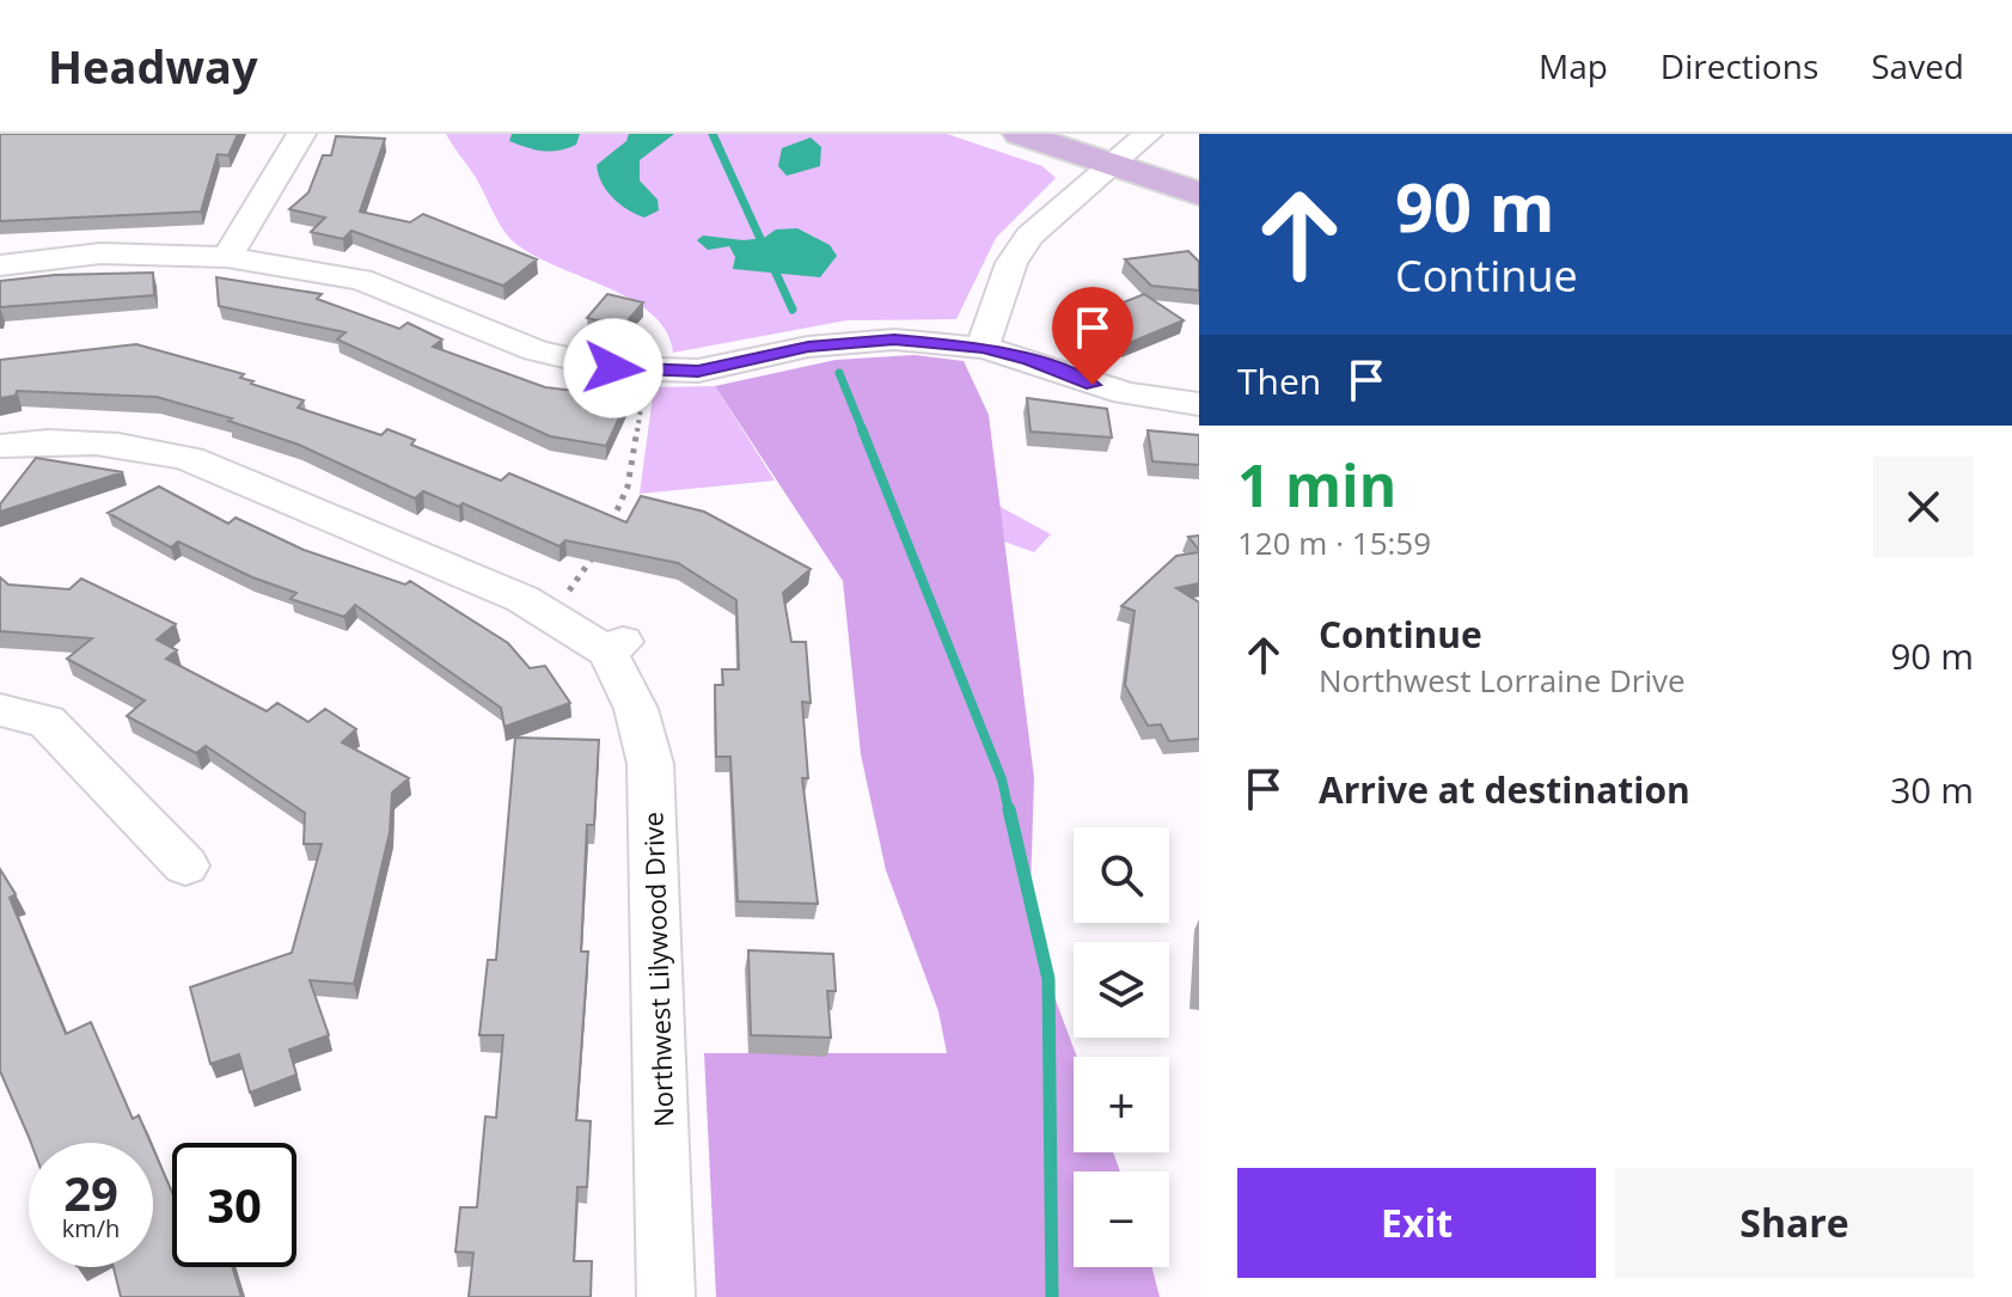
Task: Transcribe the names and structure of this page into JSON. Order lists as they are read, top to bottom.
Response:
{
  "streets": {
    "street": ["Northwest Lilywood Drive"]
  },
  "page": {
    "header": "Headway",
    "nav": ["Map", "Directions", "Saved"],
    "turn": ["90 m", "Continue"],
    "then": "Then",
    "heading": ["1 min", "120 m · 15:59"],
    "list": [
      {
        "name": "Continue",
        "note": "Northwest Lorraine Drive",
        "value": "90 m"
      },
      {
        "name": "Arrive at destination",
        "value": "30 m"
      }
    ],
    "map_buttons": ["+", "−"],
    "speed": "29 km/h",
    "limit": "30",
    "buttons": ["Exit", "Share"]
  }
}
